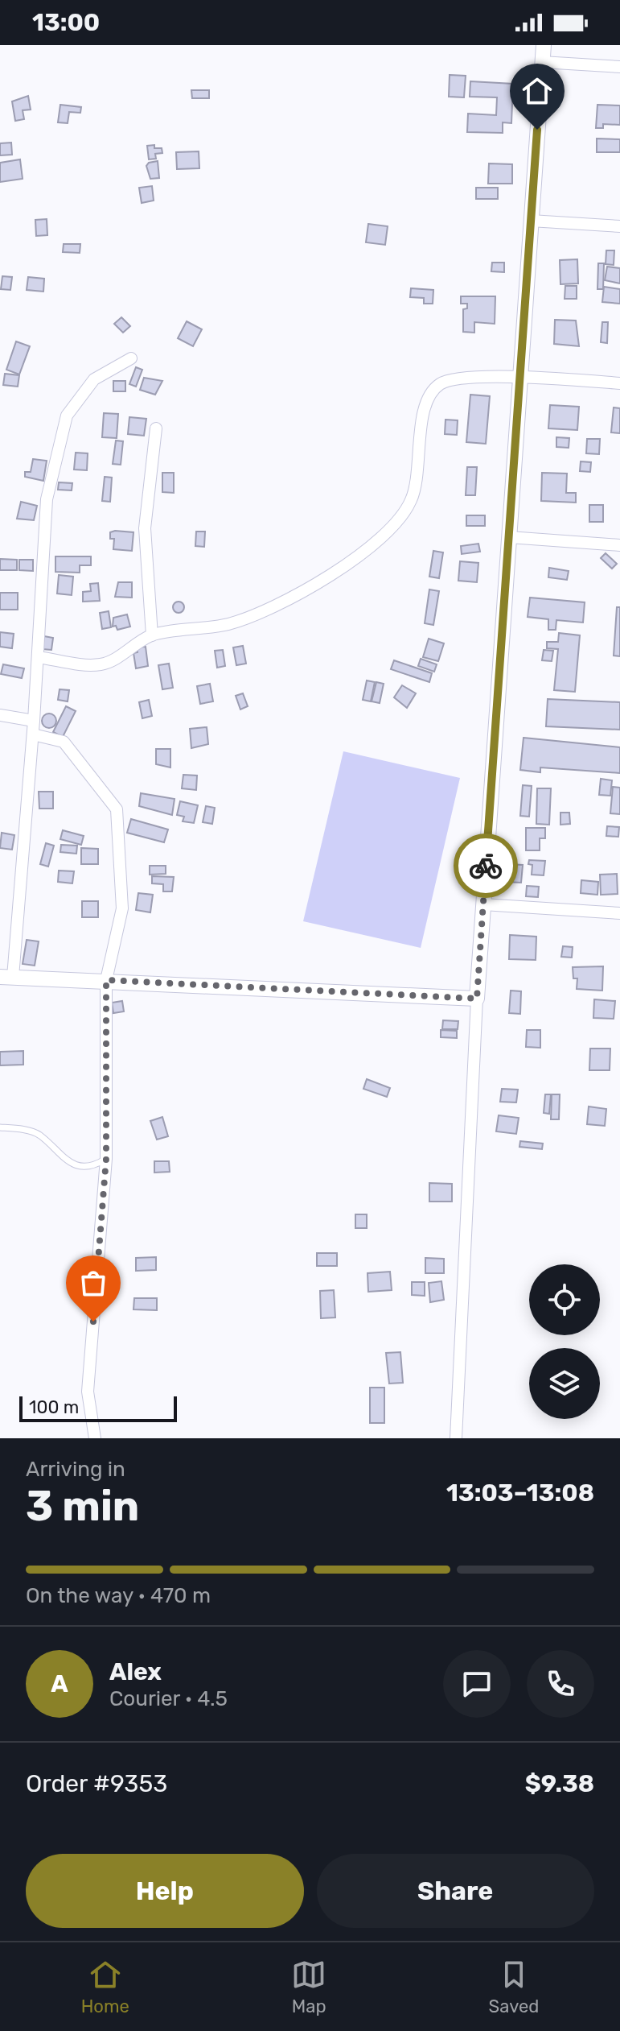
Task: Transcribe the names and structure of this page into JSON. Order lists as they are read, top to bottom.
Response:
{
  "scale_bar": "100 m",
  "page": {
    "status": "13:00",
    "scale": "100 m",
    "heading": ["3 min", "Arriving in", "13:03–13:08"],
    "panel": [
      "Alex",
      "Courier · 4.5",
      "Order #9353",
      "$9.38"
    ],
    "bar": "On the way · 470 m",
    "round": "A",
    "buttons": ["Help", "Share"],
    "tabs": ["Home", "Map", "Saved"]
  }
}
